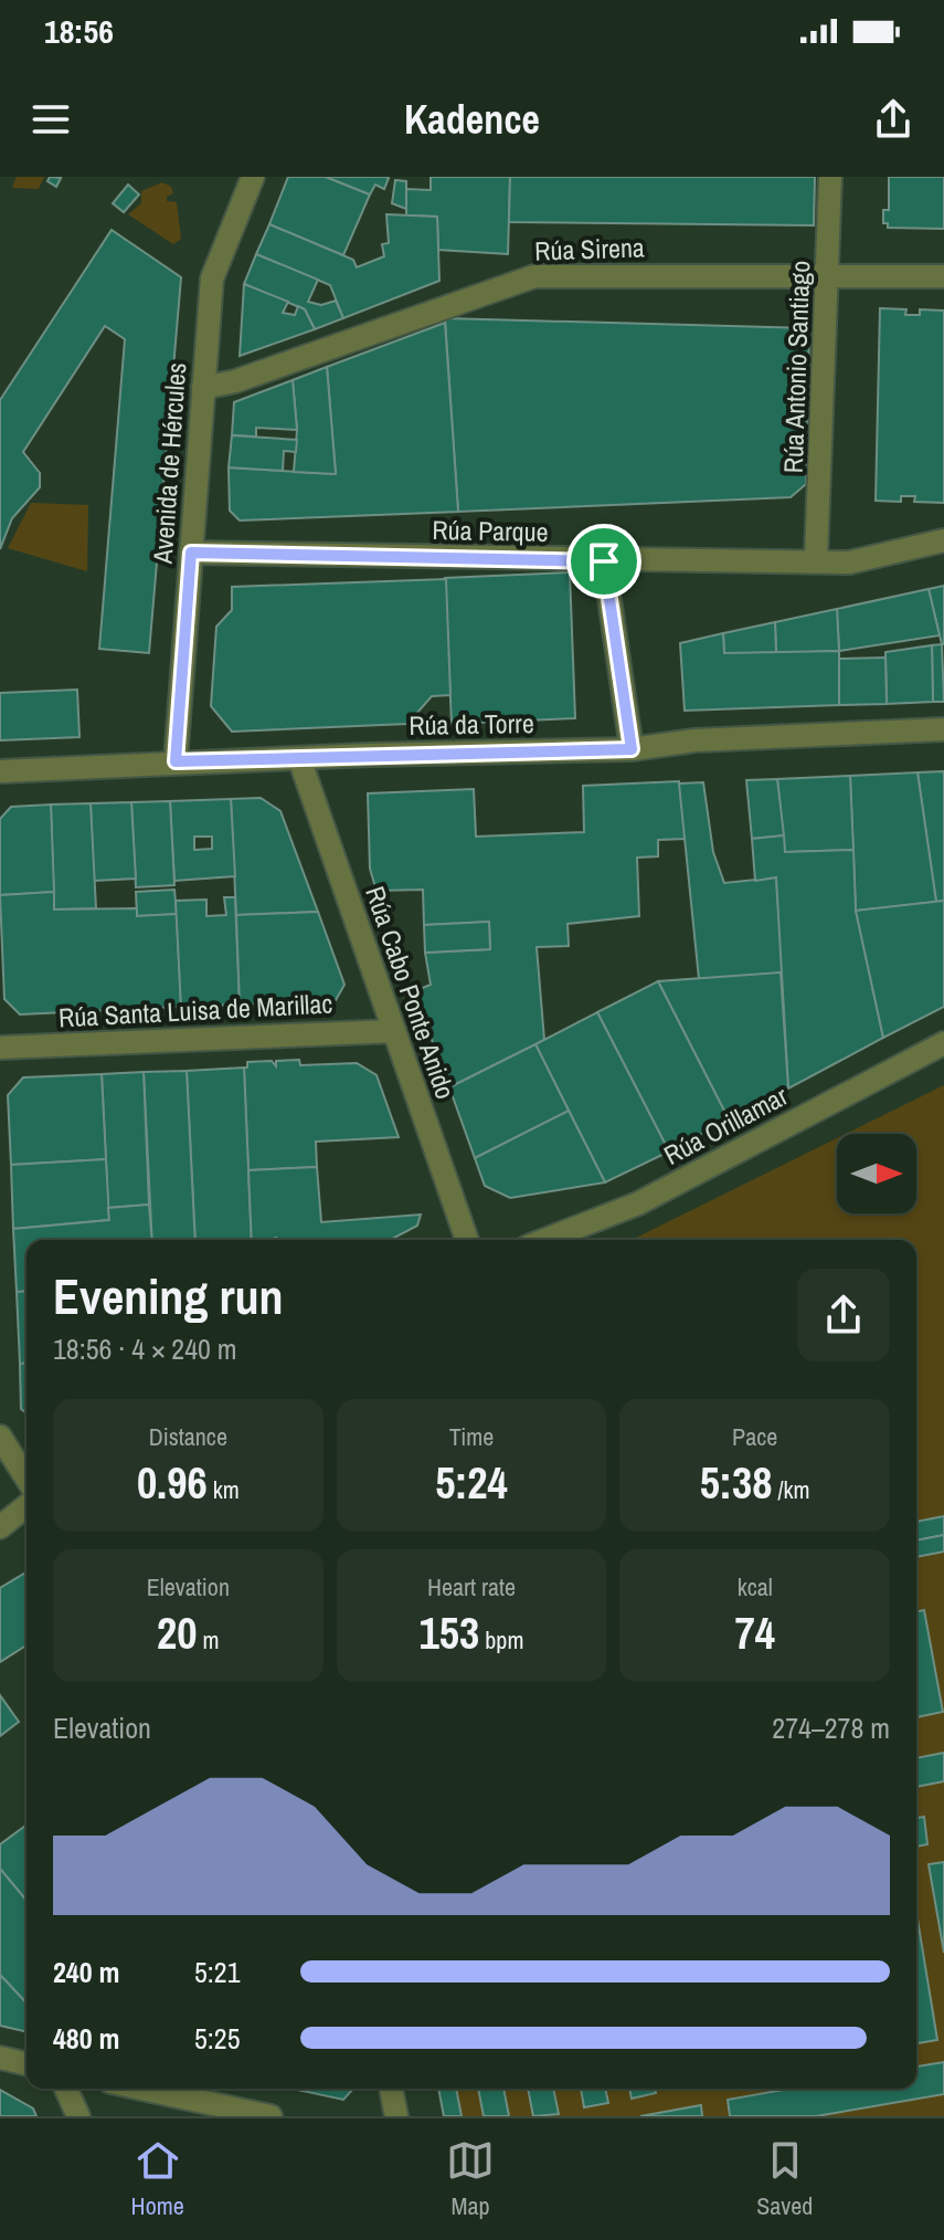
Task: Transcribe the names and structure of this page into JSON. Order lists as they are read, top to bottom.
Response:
{
  "streets": {
    "street": [
      "Rúa Sirena",
      "Rúa Antonio Santiago",
      "Avenida de Hércules",
      "Rúa Parque",
      "Rúa da Torre",
      "Rúa Cabo Ponte Anido",
      "Rúa Santa Luisa de Marillac",
      "Rúa Orillamar"
    ]
  },
  "crossings": [
    ["Rúa Sirena", "Rúa Antonio Santiago"],
    ["Rúa Sirena", "Avenida de Hércules"],
    ["Rúa Antonio Santiago", "Rúa Parque"],
    ["Avenida de Hércules", "Rúa Parque"],
    ["Avenida de Hércules", "Rúa da Torre"],
    ["Rúa da Torre", "Rúa Cabo Ponte Anido"],
    ["Rúa Cabo Ponte Anido", "Rúa Santa Luisa de Marillac"]
  ],
  "north": "right",
  "page": {
    "status": "18:56",
    "header": "Kadence",
    "heading": ["Evening run", "18:56 · 4 × 240 m"],
    "stats": [
      ["Distance", "0.96 km"],
      ["Time", "5:24"],
      ["Pace", "5:38 /km"],
      ["Elevation", "20 m"],
      ["Heart rate", "153 bpm"],
      ["kcal", "74"]
    ],
    "chart": ["Elevation", "274–278 m"],
    "list": [
      {
        "name": "240 m",
        "note": "5:21"
      },
      {
        "name": "480 m",
        "note": "5:25"
      }
    ],
    "tabs": ["Home", "Map", "Saved"]
  }
}
